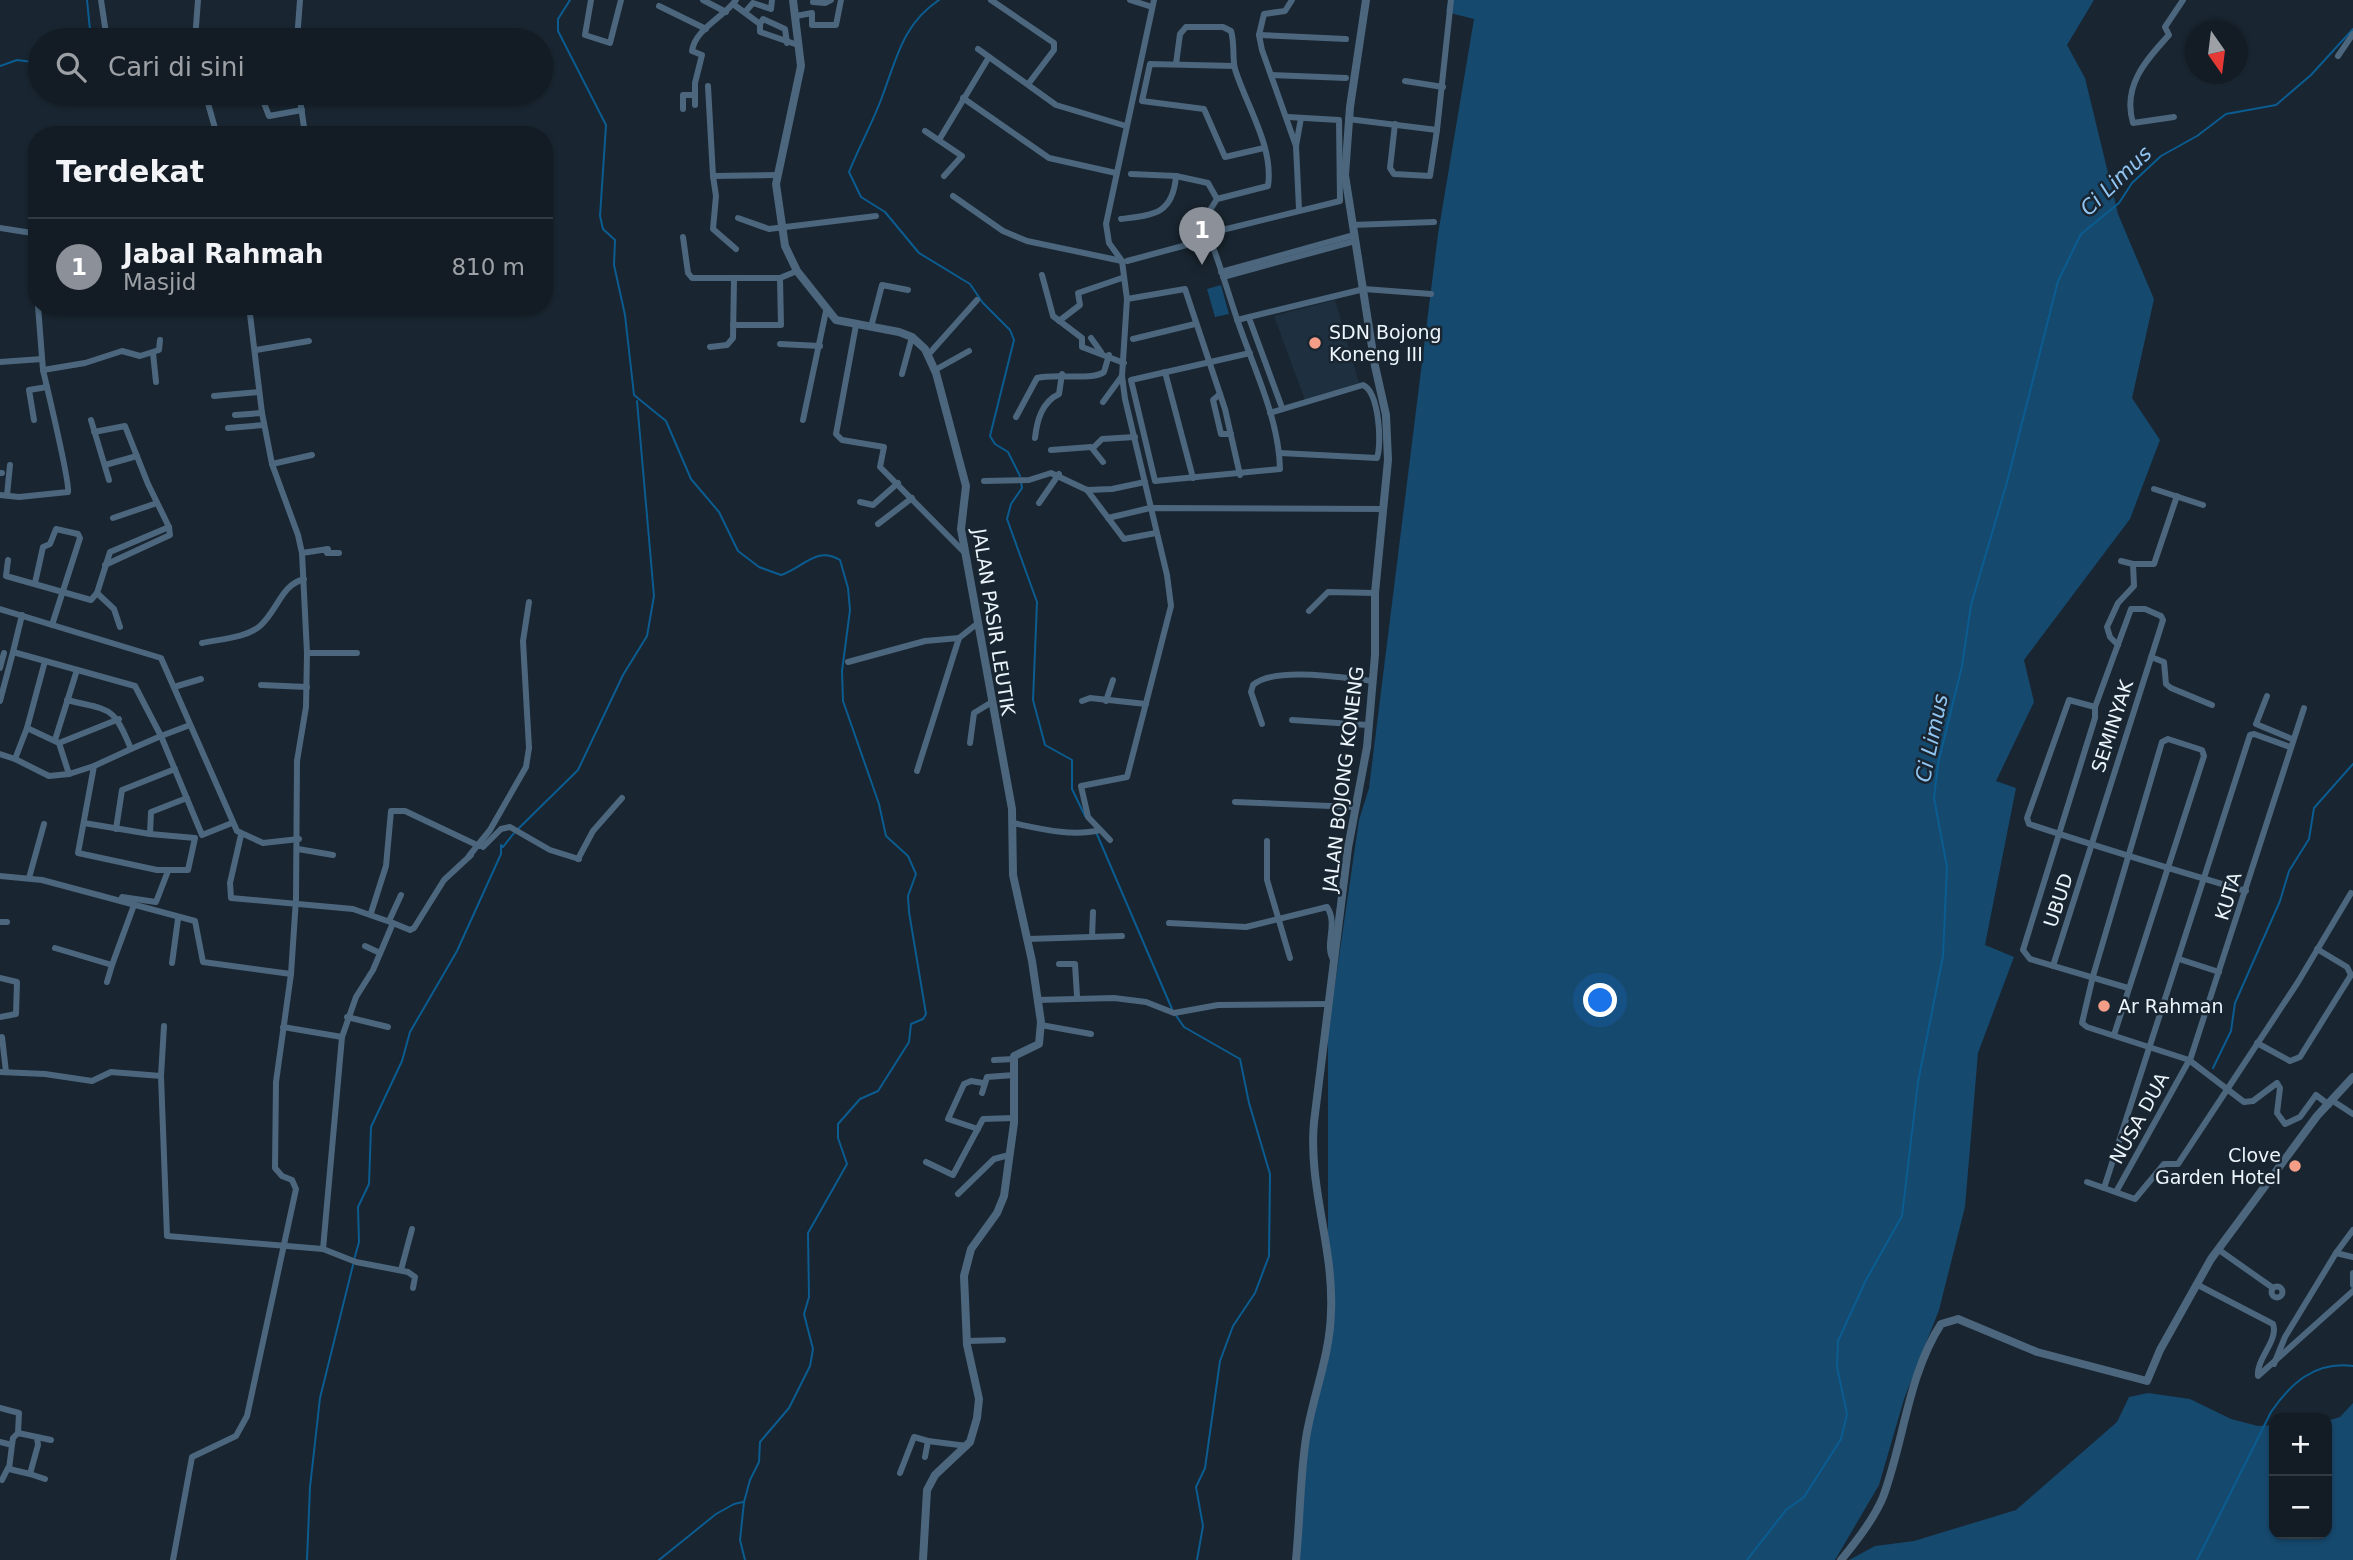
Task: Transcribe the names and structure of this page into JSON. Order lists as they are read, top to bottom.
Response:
{
  "streets": {
    "street": [
      "JALAN PASIR LEUTIK",
      "SEMINYAK",
      "JALAN BOJONG KONENG",
      "KUTA",
      "UBUD",
      "NUSA DUA"
    ]
  },
  "crossings": [
    ["SEMINYAK", "UBUD"],
    ["KUTA", "NUSA DUA"]
  ],
  "water": ["Ci Limus"],
  "places": ["SDN Bojong Koneng III", "Ar Rahman", "Clove Garden Hotel"],
  "north": "bottom",
  "page": {
    "search": "Cari di sini",
    "heading": "Terdekat",
    "pins": "1",
    "list": [
      {
        "mark": "1",
        "name": "Jabal Rahmah",
        "note": "Masjid",
        "value": "810 m"
      }
    ],
    "map_buttons": ["+", "−"]
  }
}
